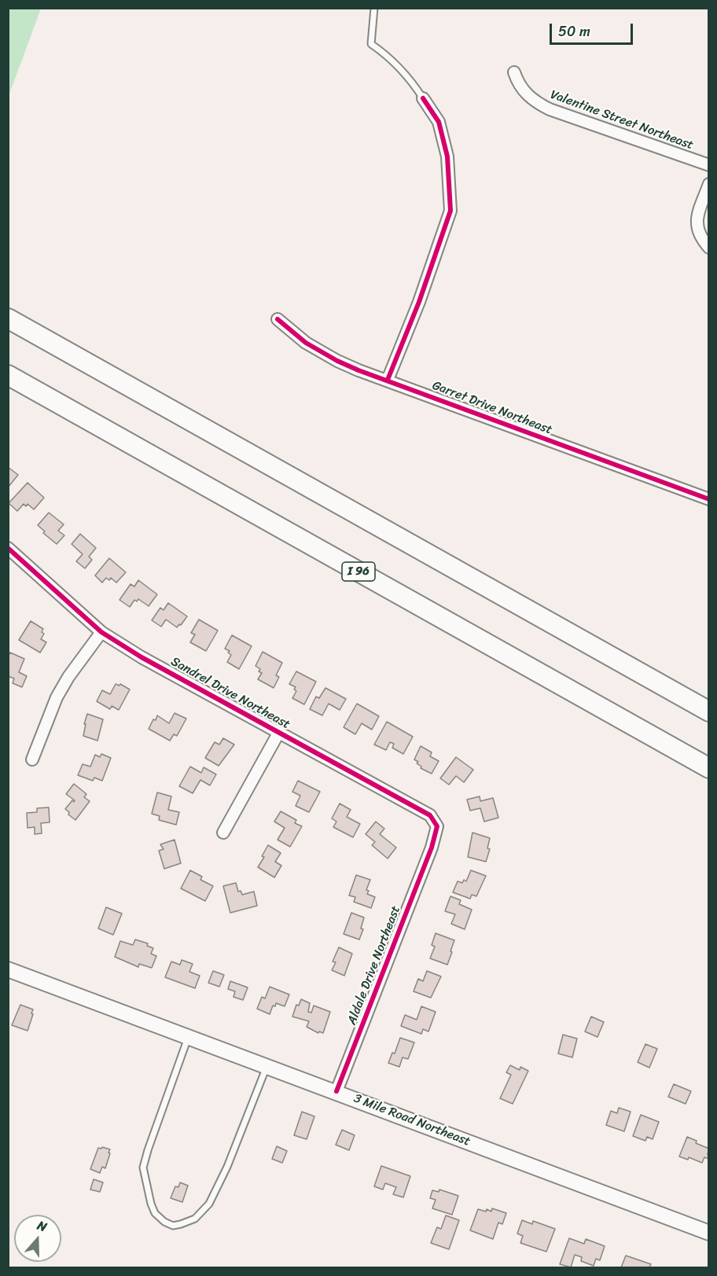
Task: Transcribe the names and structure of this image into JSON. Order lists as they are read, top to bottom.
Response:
{
  "streets": {
    "highway": ["I 96"],
    "main road": ["3 Mile Road Northeast"],
    "street": [
      "Valentine Street Northeast",
      "Garret Drive Northeast",
      "Sandrel Drive Northeast",
      "Aldale Drive Northeast"
    ]
  },
  "crossings": [
    ["Sandrel Drive Northeast", "Aldale Drive Northeast"],
    ["Aldale Drive Northeast", "3 Mile Road Northeast"]
  ],
  "scale_bar": "50 m",
  "north": "top"
}
